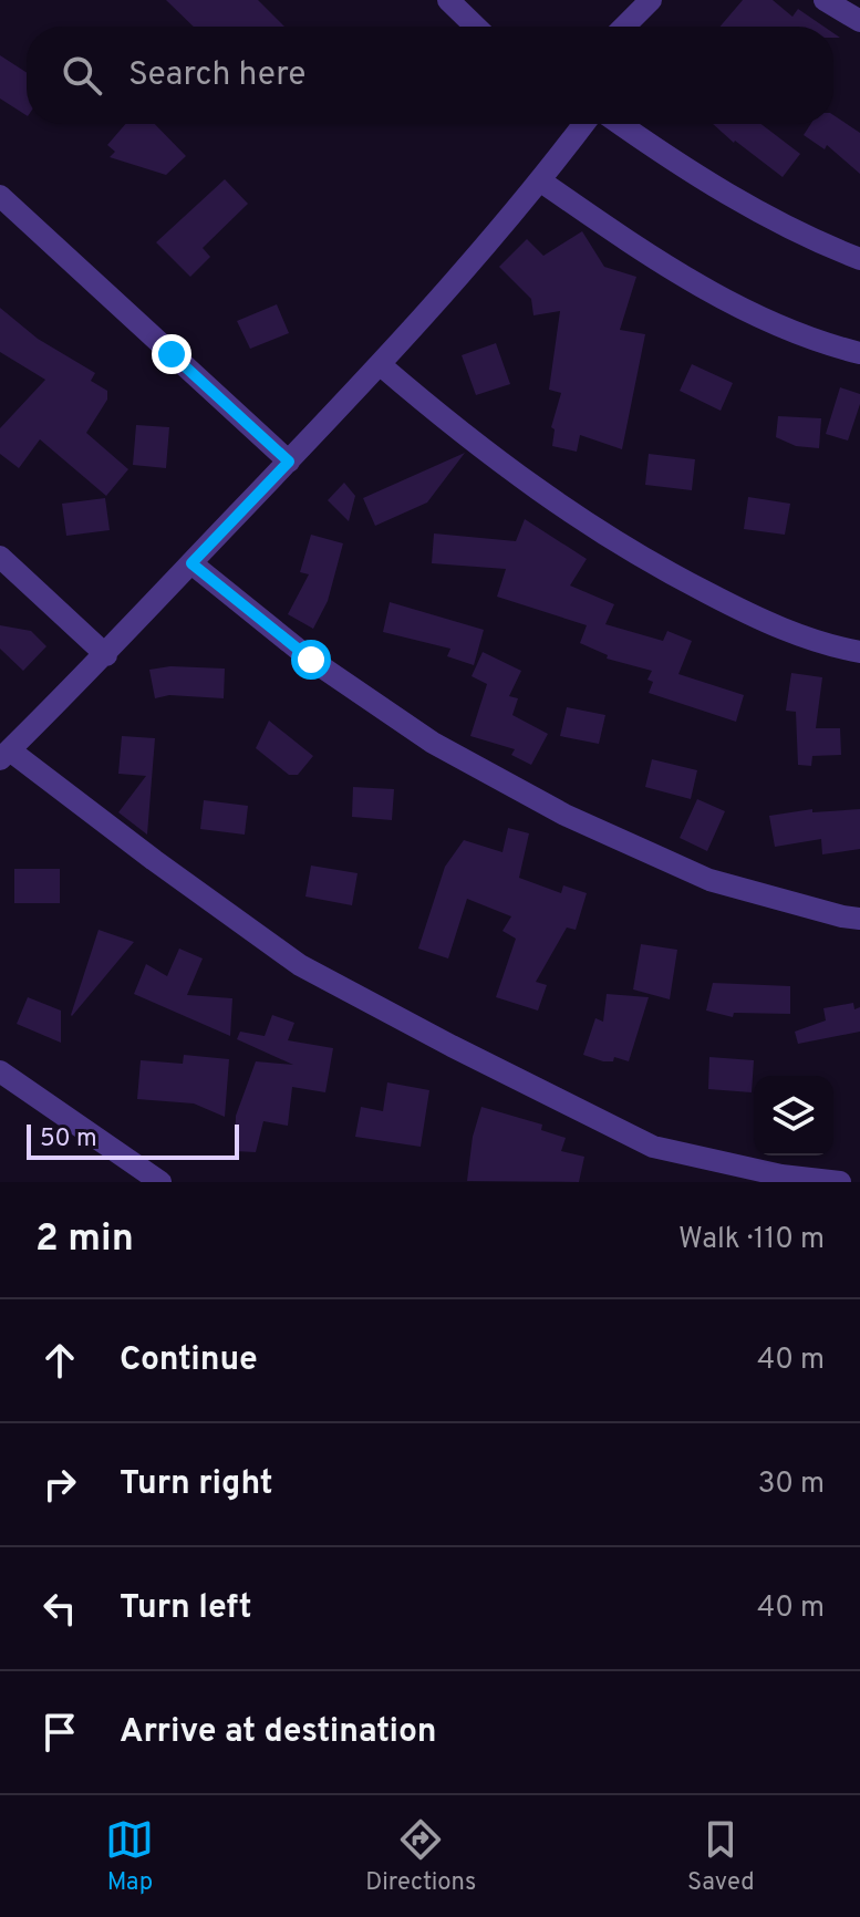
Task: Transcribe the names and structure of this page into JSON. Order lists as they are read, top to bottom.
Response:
{
  "scale_bar": "50 m",
  "page": {
    "search": "Search here",
    "scale": "50 m",
    "heading": ["2 min", "Walk · 110 m"],
    "list": [
      ["Continue", "40 m"],
      ["Turn right", "30 m"],
      ["Turn left", "40 m"],
      "Arrive at destination"
    ],
    "nav": ["Map", "Directions", "Saved"]
  }
}
